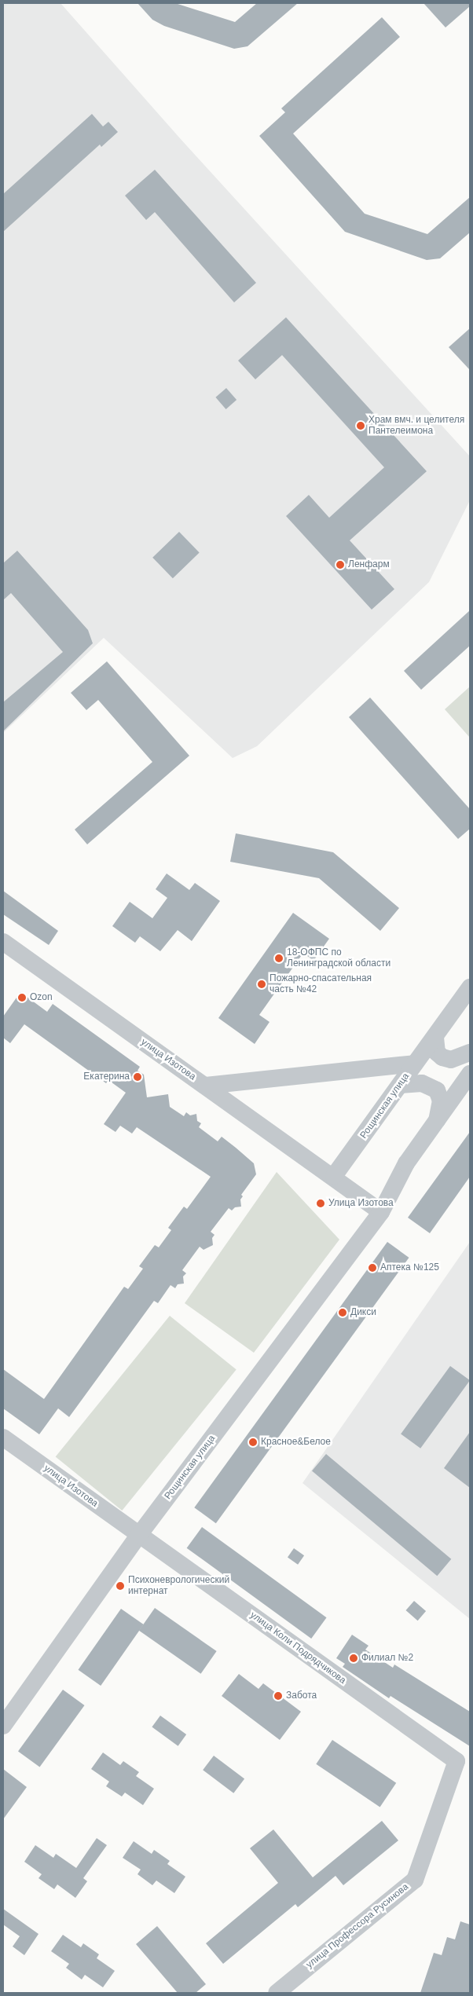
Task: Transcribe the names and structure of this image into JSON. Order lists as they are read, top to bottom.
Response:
{
  "streets": {
    "street": [
      "улица Изотова",
      "Рощинская улица",
      "улица Коли Подрядчикова",
      "улица Профессора Русинова"
    ]
  },
  "crossings": [
    ["улица Изотова", "Рощинская улица"],
    ["улица Изотова", "улица Коли Подрядчикова"],
    ["Рощинская улица", "улица Коли Подрядчикова"],
    ["улица Коли Подрядчикова", "улица Профессора Русинова"]
  ],
  "places": [
    "Храм вмч. и целителя Пантелеимона",
    "Ленфарм",
    "18-ОФПС по Ленинградской области",
    "Пожарно-спасательная часть №42",
    "Ozon",
    "Екатерина",
    "Улица Изотова",
    "Аптека №125",
    "Дикси",
    "Красное&Белое",
    "Психоневрологический интернат",
    "Филиал №2",
    "Забота"
  ]
}
